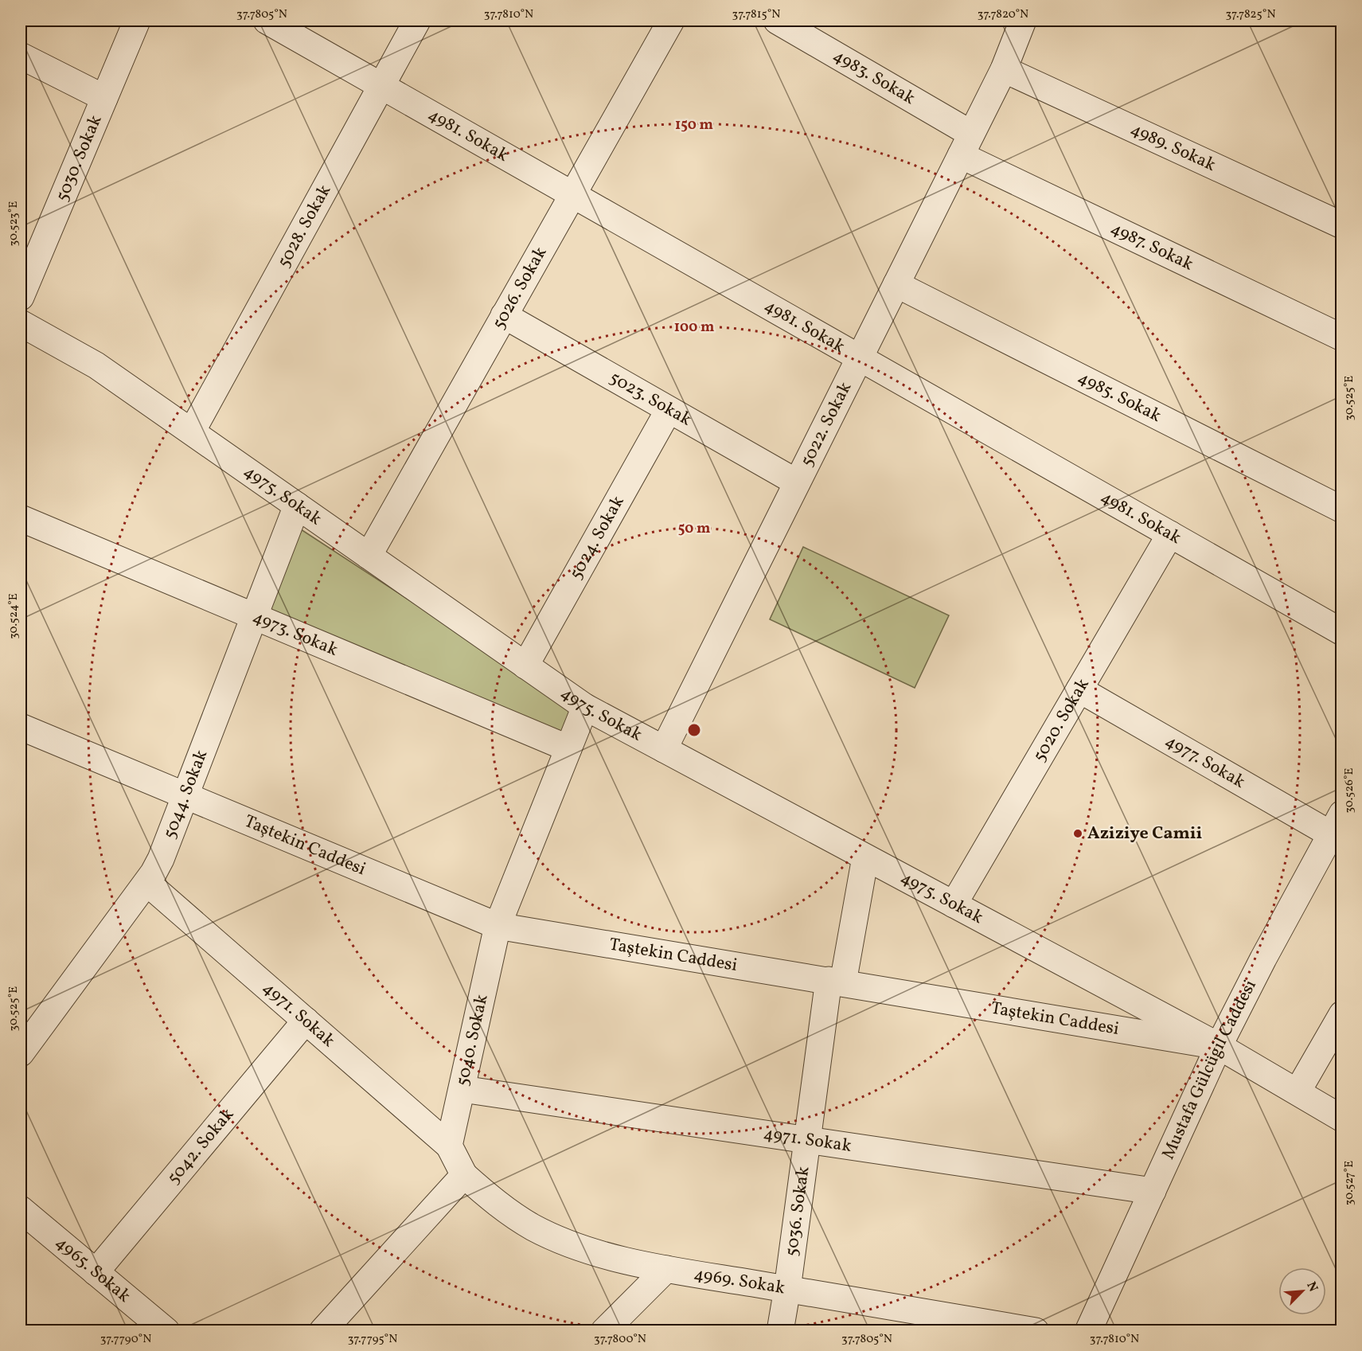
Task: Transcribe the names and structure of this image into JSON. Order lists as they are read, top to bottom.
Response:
{
  "streets": {
    "street": [
      "4983. Sokak",
      "4981. Sokak",
      "4989. Sokak",
      "5030. Sokak",
      "5028. Sokak",
      "4987. Sokak",
      "5026. Sokak",
      "4985. Sokak",
      "5023. Sokak",
      "5022. Sokak",
      "4975. Sokak",
      "5024. Sokak",
      "4973. Sokak",
      "5020. Sokak",
      "4977. Sokak",
      "5044. Sokak",
      "Taştekin Caddesi",
      "4971. Sokak",
      "5040. Sokak",
      "Mustafa Gülcügil Caddesi",
      "5042. Sokak",
      "5036. Sokak",
      "4965. Sokak",
      "4969. Sokak"
    ]
  },
  "crossings": [
    ["4983. Sokak", "4987. Sokak"],
    ["4983. Sokak", "5022. Sokak"],
    ["4981. Sokak", "5028. Sokak"],
    ["4981. Sokak", "5026. Sokak"],
    ["4981. Sokak", "5022. Sokak"],
    ["4981. Sokak", "5020. Sokak"],
    ["4989. Sokak", "5022. Sokak"],
    ["5028. Sokak", "4975. Sokak"],
    ["4987. Sokak", "5022. Sokak"],
    ["5026. Sokak", "5023. Sokak"],
    ["5026. Sokak", "4975. Sokak"],
    ["4985. Sokak", "5022. Sokak"],
    ["5023. Sokak", "5022. Sokak"],
    ["5023. Sokak", "5024. Sokak"],
    ["5022. Sokak", "4975. Sokak"],
    ["4975. Sokak", "5024. Sokak"],
    ["4975. Sokak", "5020. Sokak"],
    ["4975. Sokak", "5044. Sokak"],
    ["4975. Sokak", "Taştekin Caddesi"],
    ["4975. Sokak", "5040. Sokak"],
    ["4975. Sokak", "Mustafa Gülcügil Caddesi"],
    ["4975. Sokak", "5036. Sokak"],
    ["4973. Sokak", "5044. Sokak"],
    ["4973. Sokak", "5040. Sokak"],
    ["5020. Sokak", "4977. Sokak"],
    ["4977. Sokak", "Mustafa Gülcügil Caddesi"],
    ["5044. Sokak", "Taştekin Caddesi"],
    ["5044. Sokak", "4971. Sokak"],
    ["Taştekin Caddesi", "5040. Sokak"],
    ["Taştekin Caddesi", "Mustafa Gülcügil Caddesi"],
    ["Taştekin Caddesi", "5036. Sokak"],
    ["4971. Sokak", "5040. Sokak"],
    ["4971. Sokak", "Mustafa Gülcügil Caddesi"],
    ["4971. Sokak", "5042. Sokak"],
    ["4971. Sokak", "5036. Sokak"],
    ["5042. Sokak", "4965. Sokak"],
    ["5036. Sokak", "4969. Sokak"]
  ],
  "places": ["Aziziye Camii"],
  "north": "top right",
  "coordinates": [
    "37.7805°N",
    "37.7810°N",
    "37.7815°N",
    "37.7820°N",
    "37.7825°N",
    "30.523°E",
    "30.525°E",
    "30.524°E",
    "30.526°E",
    "30.527°E",
    "37.7790°N",
    "37.7795°N",
    "37.7800°N"
  ],
  "rings": ["150 m", "100 m", "50 m"]
}
